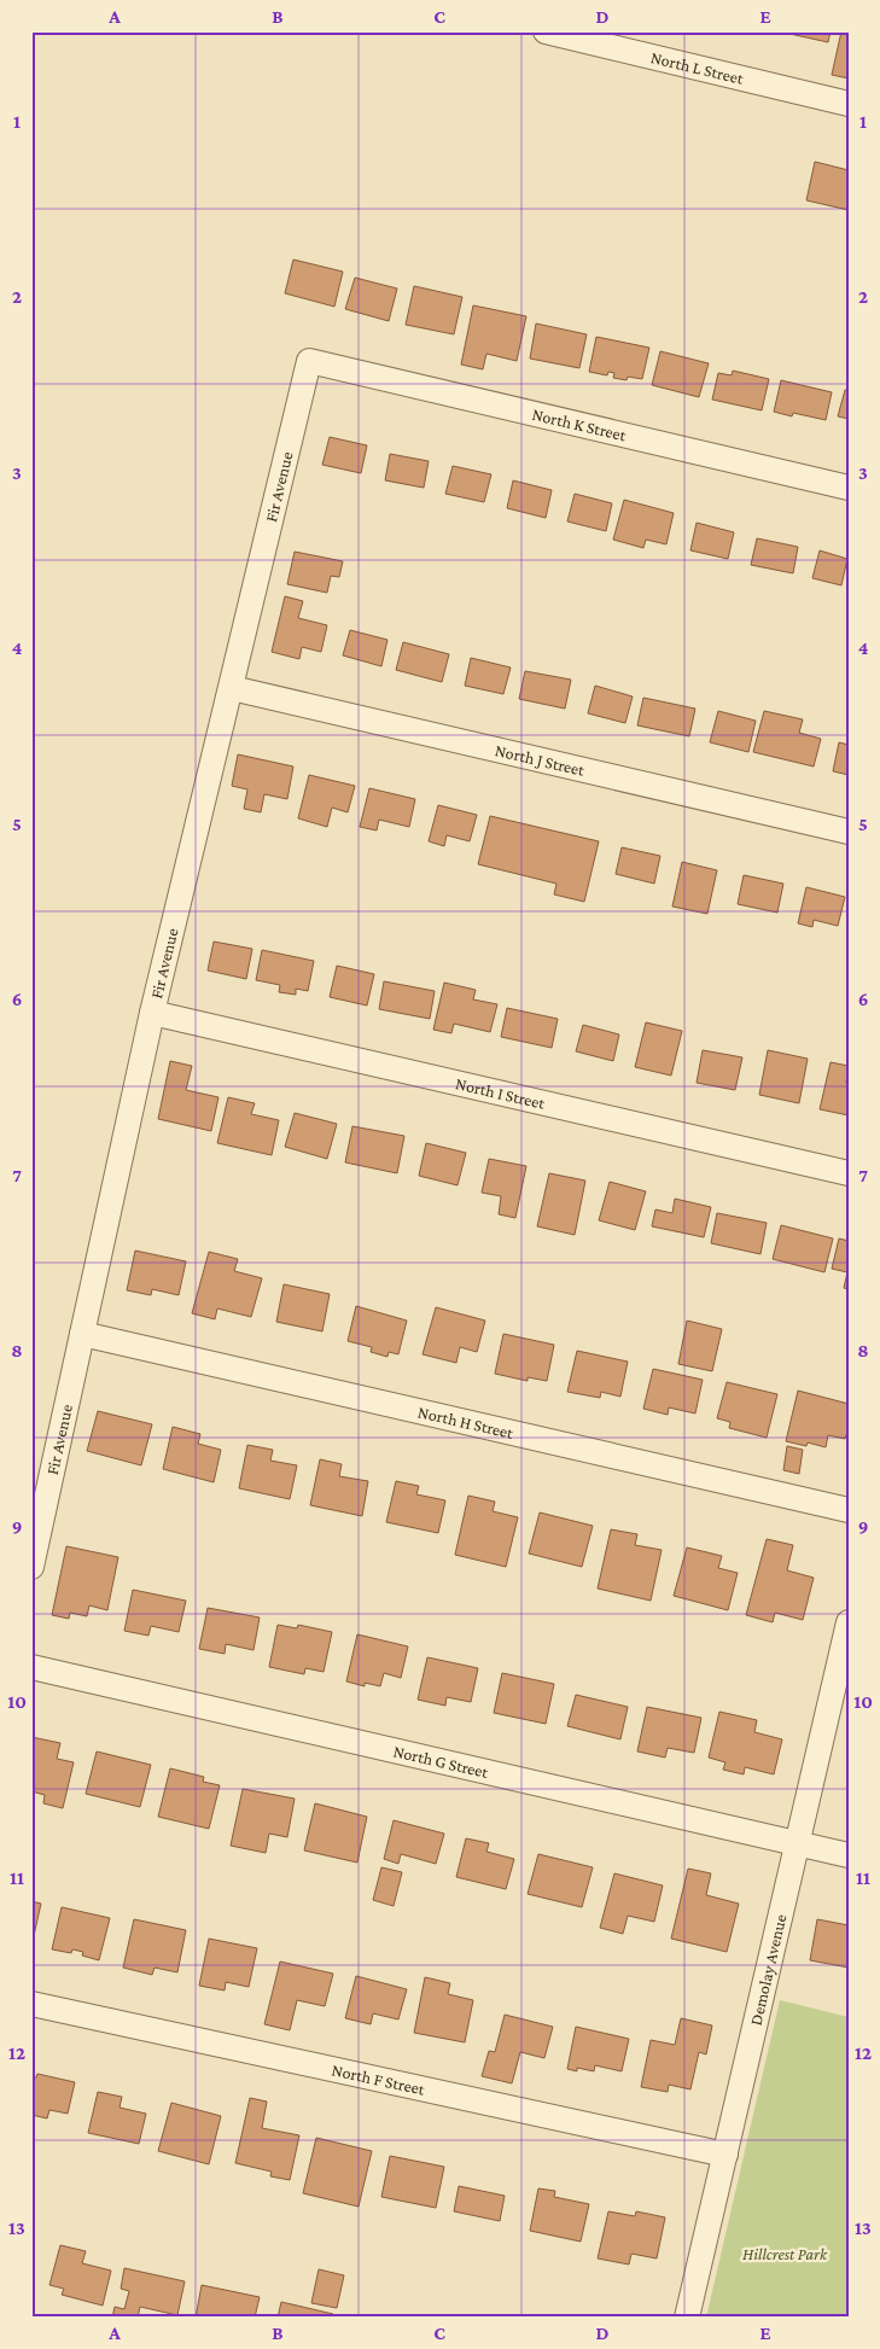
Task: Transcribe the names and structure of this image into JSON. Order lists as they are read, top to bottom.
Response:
{
  "streets": {
    "street": [
      "North L Street",
      "North K Street",
      "Fir Avenue",
      "North J Street",
      "North I Street",
      "North H Street",
      "North G Street",
      "Demolay Avenue",
      "North F Street"
    ]
  },
  "crossings": [
    ["North K Street", "Fir Avenue"],
    ["Fir Avenue", "North J Street"],
    ["Fir Avenue", "North I Street"],
    ["Fir Avenue", "North H Street"],
    ["North G Street", "Demolay Avenue"],
    ["Demolay Avenue", "North F Street"]
  ],
  "parks": ["Hillcrest Park"],
  "grid": {
    "columns": [
      "A",
      "B",
      "C",
      "D",
      "E"
    ],
    "rows": [
      "1",
      "2",
      "3",
      "4",
      "5",
      "6",
      "7",
      "8",
      "9",
      "10",
      "11",
      "12",
      "13"
    ]
  }
}
